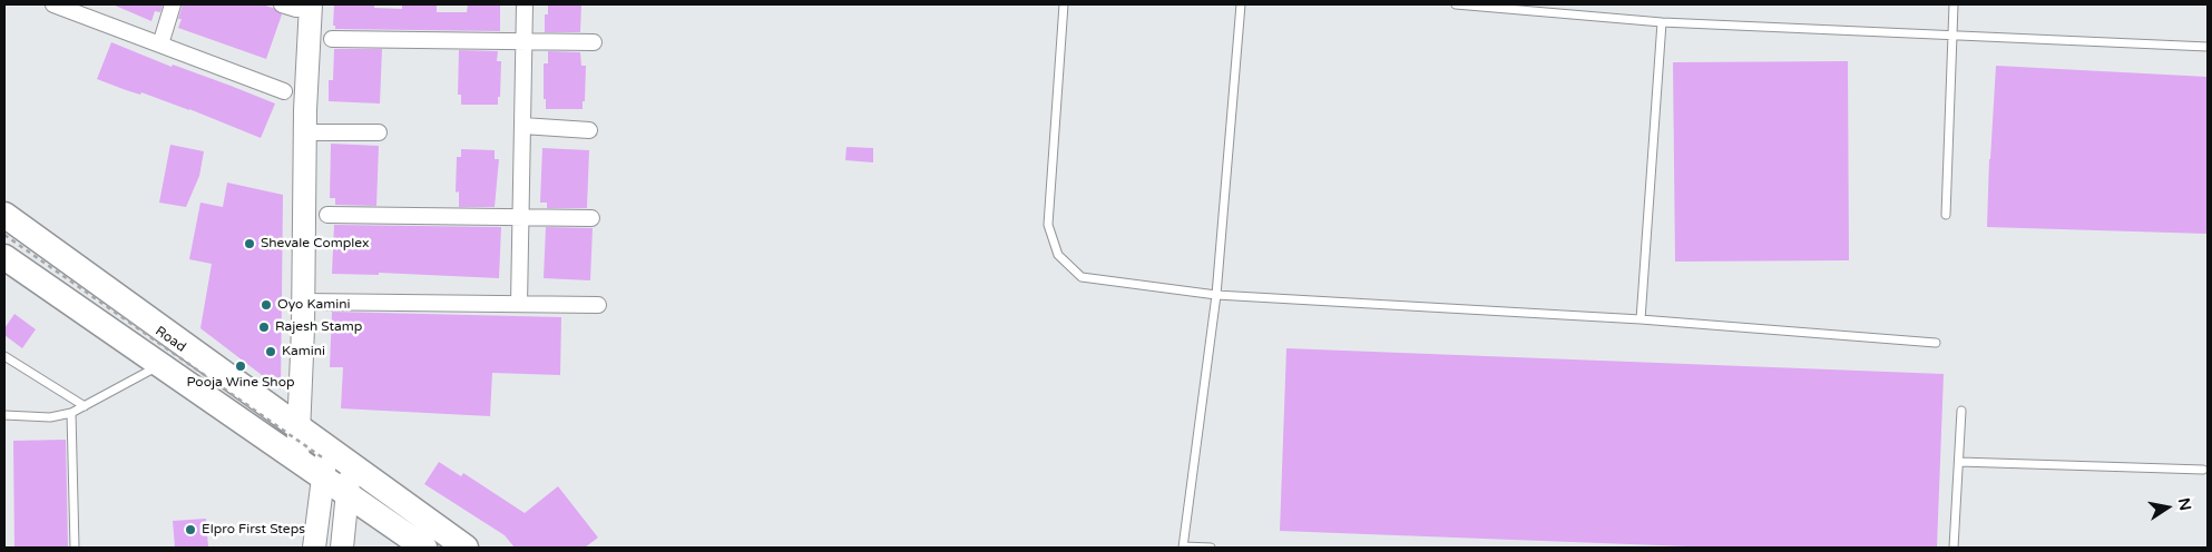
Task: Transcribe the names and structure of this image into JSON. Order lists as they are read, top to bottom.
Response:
{
  "streets": {
    "path": ["Road"]
  },
  "places": [
    "Shevale Complex",
    "Oyo Kamini",
    "Rajesh Stamp",
    "Kamini",
    "Pooja Wine Shop",
    "Elpro First Steps"
  ],
  "north": "right"
}
